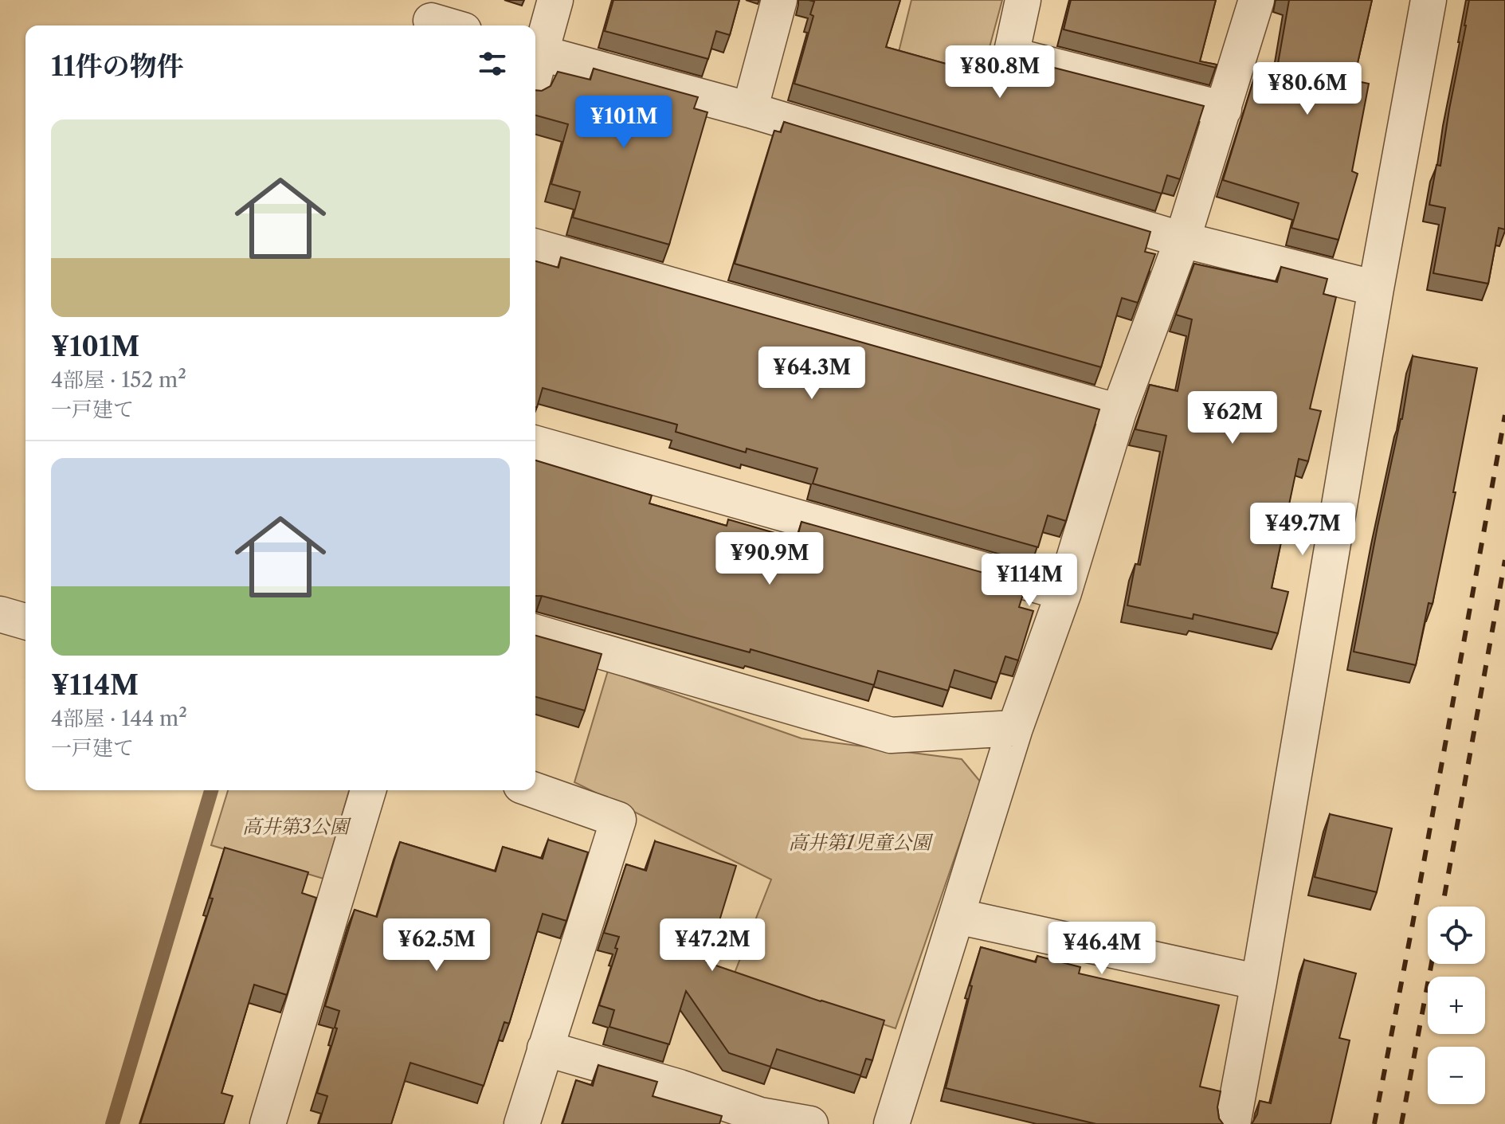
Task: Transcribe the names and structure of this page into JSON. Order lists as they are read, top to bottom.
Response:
{
  "parks": ["高井第3公園", "高井第1児童公園"],
  "page": {
    "heading": "11件の物件",
    "price": [
      "¥80.8M",
      "¥80.6M",
      "¥101M",
      "¥64.3M",
      "¥62M",
      "¥49.7M",
      "¥90.9M",
      "¥114M",
      "¥62.5M",
      "¥47.2M",
      "¥46.4M"
    ],
    "list": [
      {
        "name": "¥101M",
        "note": "4部屋 · 152 m² · 一戸建て"
      },
      {
        "name": "¥114M",
        "note": "4部屋 · 144 m² · 一戸建て"
      }
    ],
    "map_buttons": ["+", "−"]
  }
}
